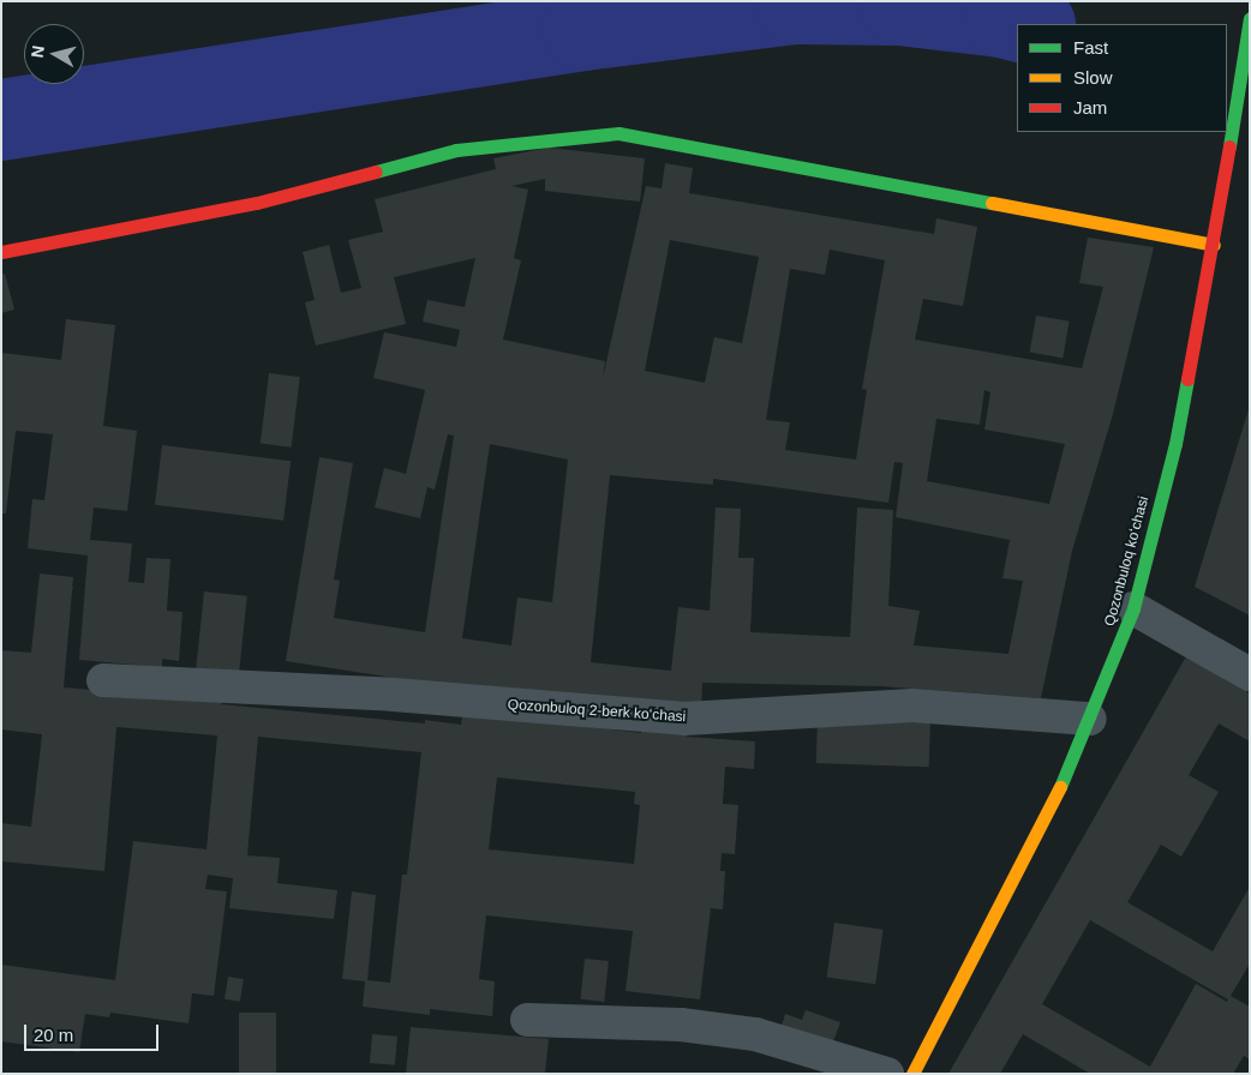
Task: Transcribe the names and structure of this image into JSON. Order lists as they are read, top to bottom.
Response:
{
  "streets": {
    "street": ["Qozonbuloq koʻchasi", "Qozonbuloq 2-berk koʻchasi"]
  },
  "crossings": [
    ["Qozonbuloq koʻchasi", "Qozonbuloq 2-berk koʻchasi"]
  ],
  "legend": ["Fast", "Slow", "Jam"],
  "scale_bar": "20 m",
  "north": "left"
}
